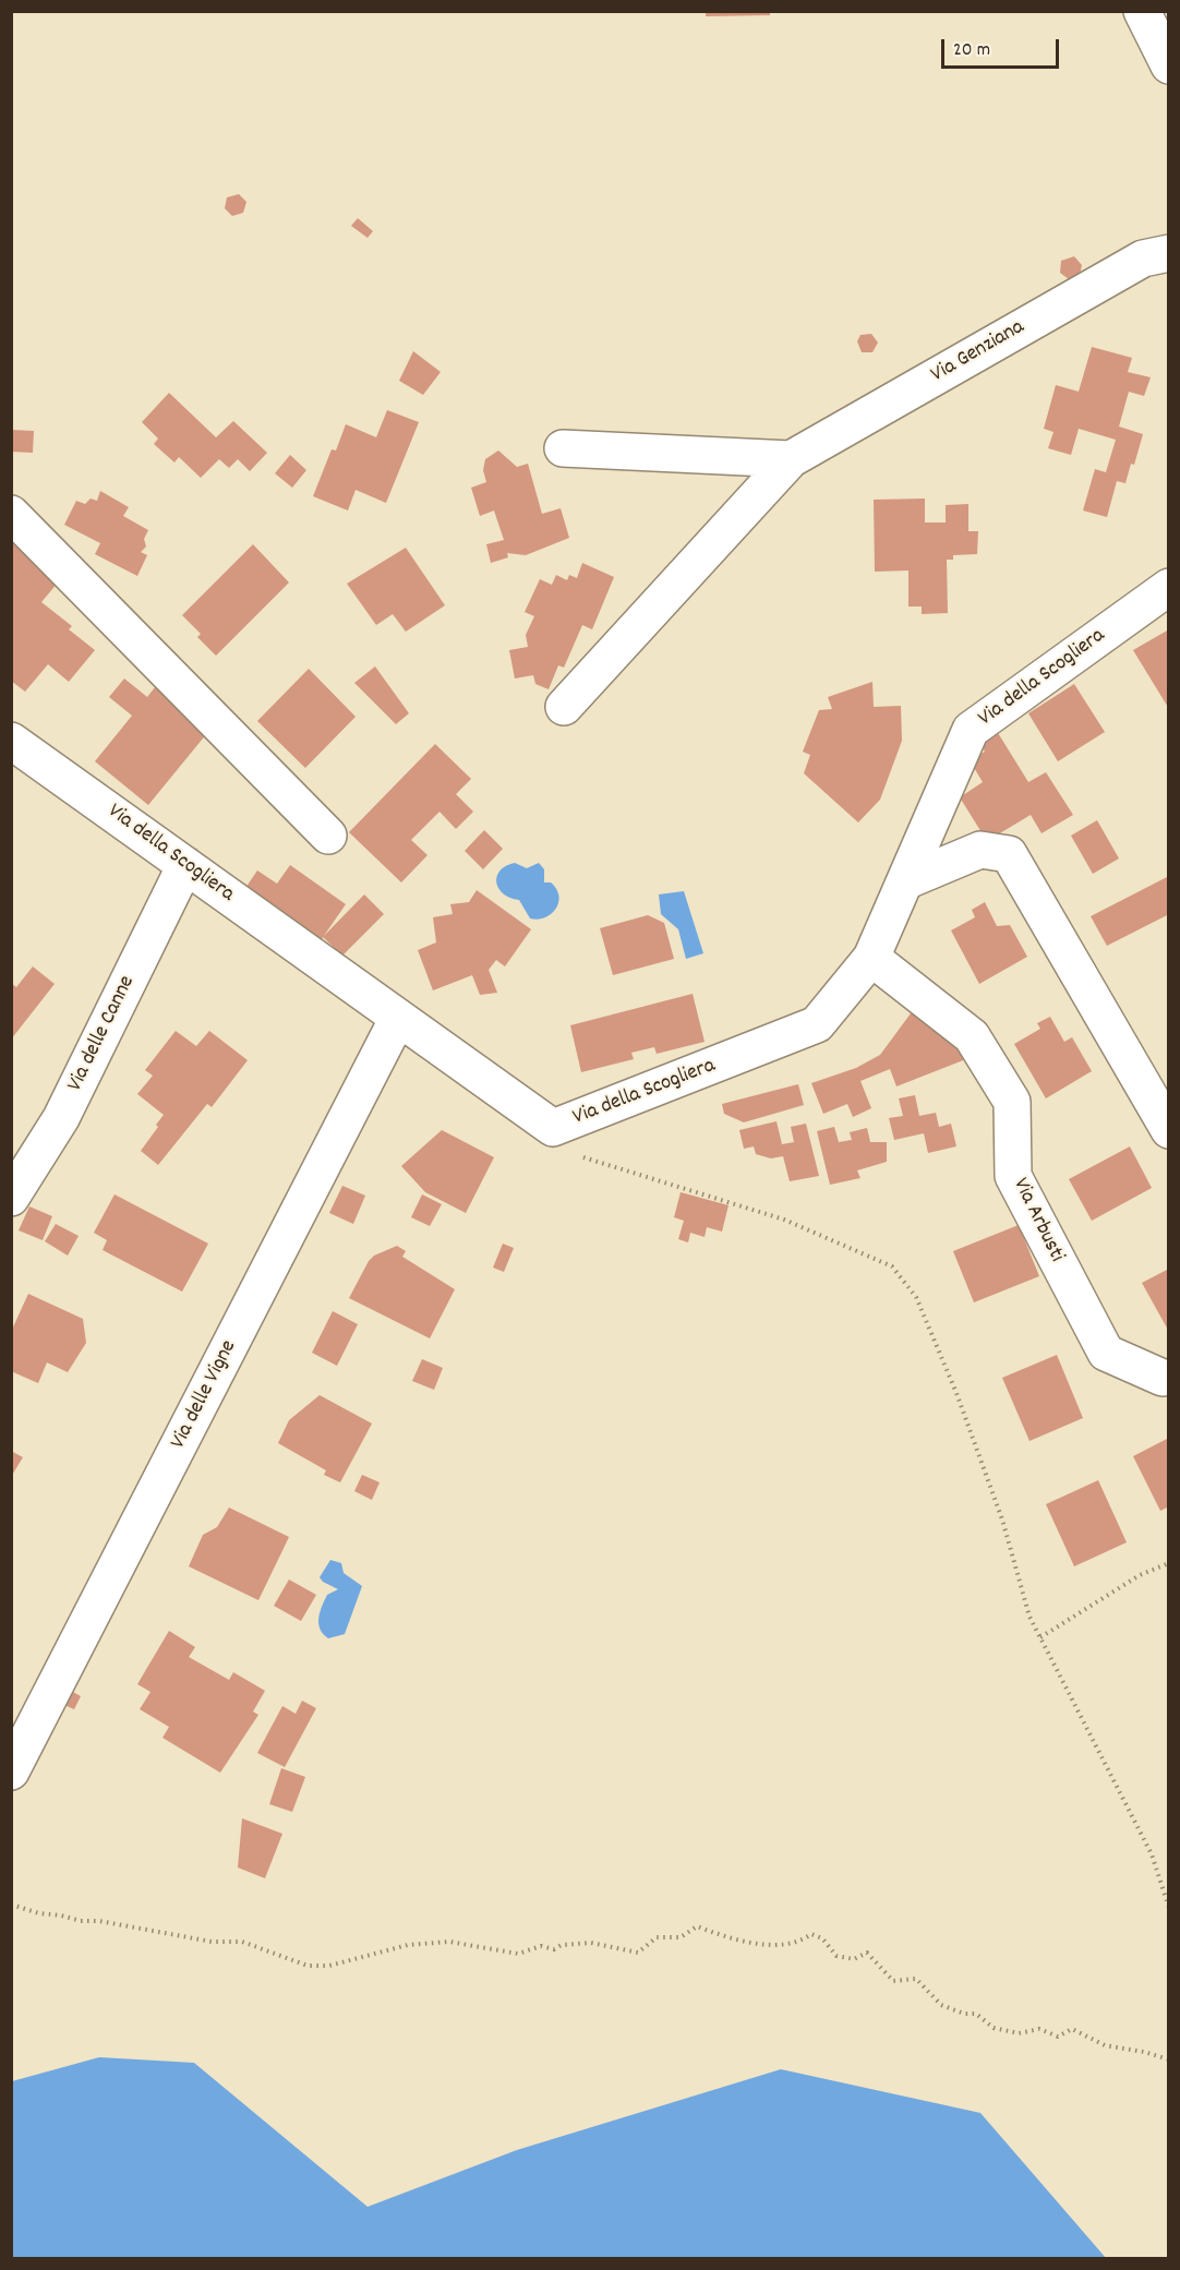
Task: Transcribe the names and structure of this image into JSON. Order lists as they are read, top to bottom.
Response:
{
  "streets": {
    "street": [
      "Via Genziana",
      "Via della Scogliera",
      "Via delle Canne",
      "Via Arbusti",
      "Via delle Vigne"
    ]
  },
  "crossings": [
    ["Via della Scogliera", "Via delle Canne"],
    ["Via della Scogliera", "Via Arbusti"],
    ["Via della Scogliera", "Via delle Vigne"]
  ],
  "scale_bar": "20 m"
}
